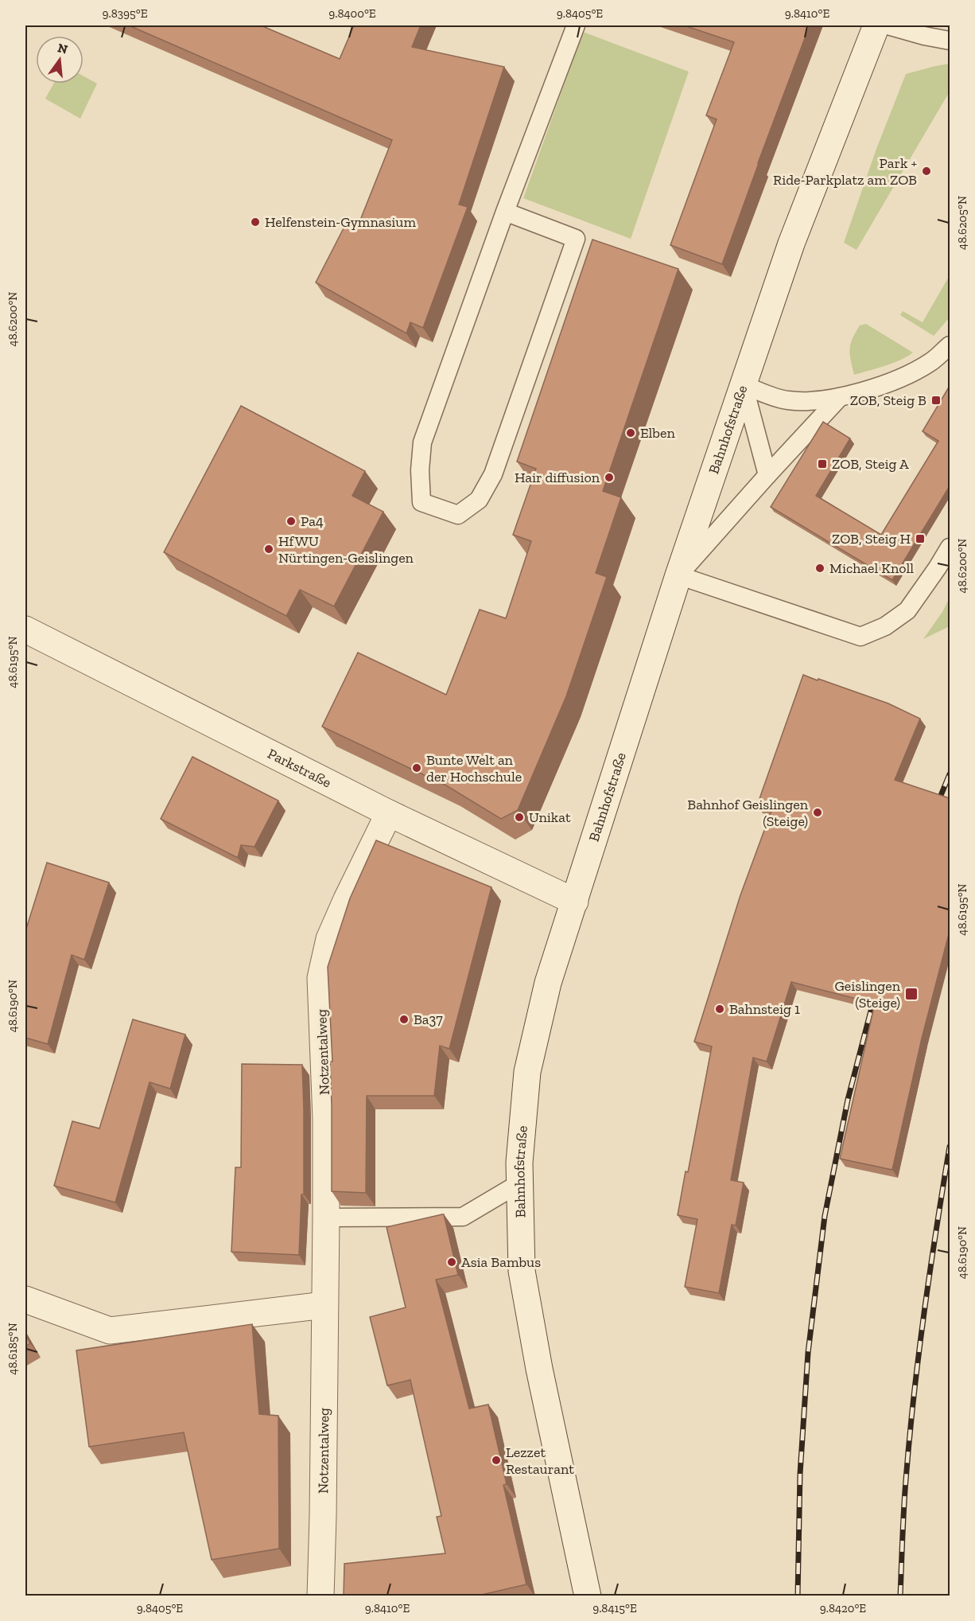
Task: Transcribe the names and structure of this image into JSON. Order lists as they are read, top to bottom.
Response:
{
  "streets": {
    "street": ["Bahnhofstraße", "Parkstraße", "Notzentalweg"]
  },
  "crossings": [
    ["Bahnhofstraße", "Parkstraße"],
    ["Parkstraße", "Notzentalweg"]
  ],
  "places": {
    "other": [
      "Park + Ride-Parkplatz am ZOB",
      "Helfenstein-Gymnasium",
      "Elben",
      "Hair diffusion",
      "Pa4",
      "HfWU Nürtingen-Geislingen",
      "Michael Knoll",
      "Bunte Welt an der Hochschule",
      "Bahnhof Geislingen (Steige)",
      "Unikat",
      "Bahnsteig 1",
      "Ba37",
      "Asia Bambus",
      "Lezzet Restaurant"
    ],
    "transit": [
      "ZOB, Steig B",
      "ZOB, Steig A",
      "ZOB, Steig H",
      "Geislingen (Steige)"
    ]
  },
  "north": "top",
  "coordinates": [
    "9.8395°E",
    "9.8400°E",
    "9.8405°E",
    "9.8410°E",
    "48.6205°N",
    "48.6200°N",
    "48.6195°N",
    "48.6190°N",
    "48.6185°N",
    "9.8415°E",
    "9.8420°E"
  ]
}
